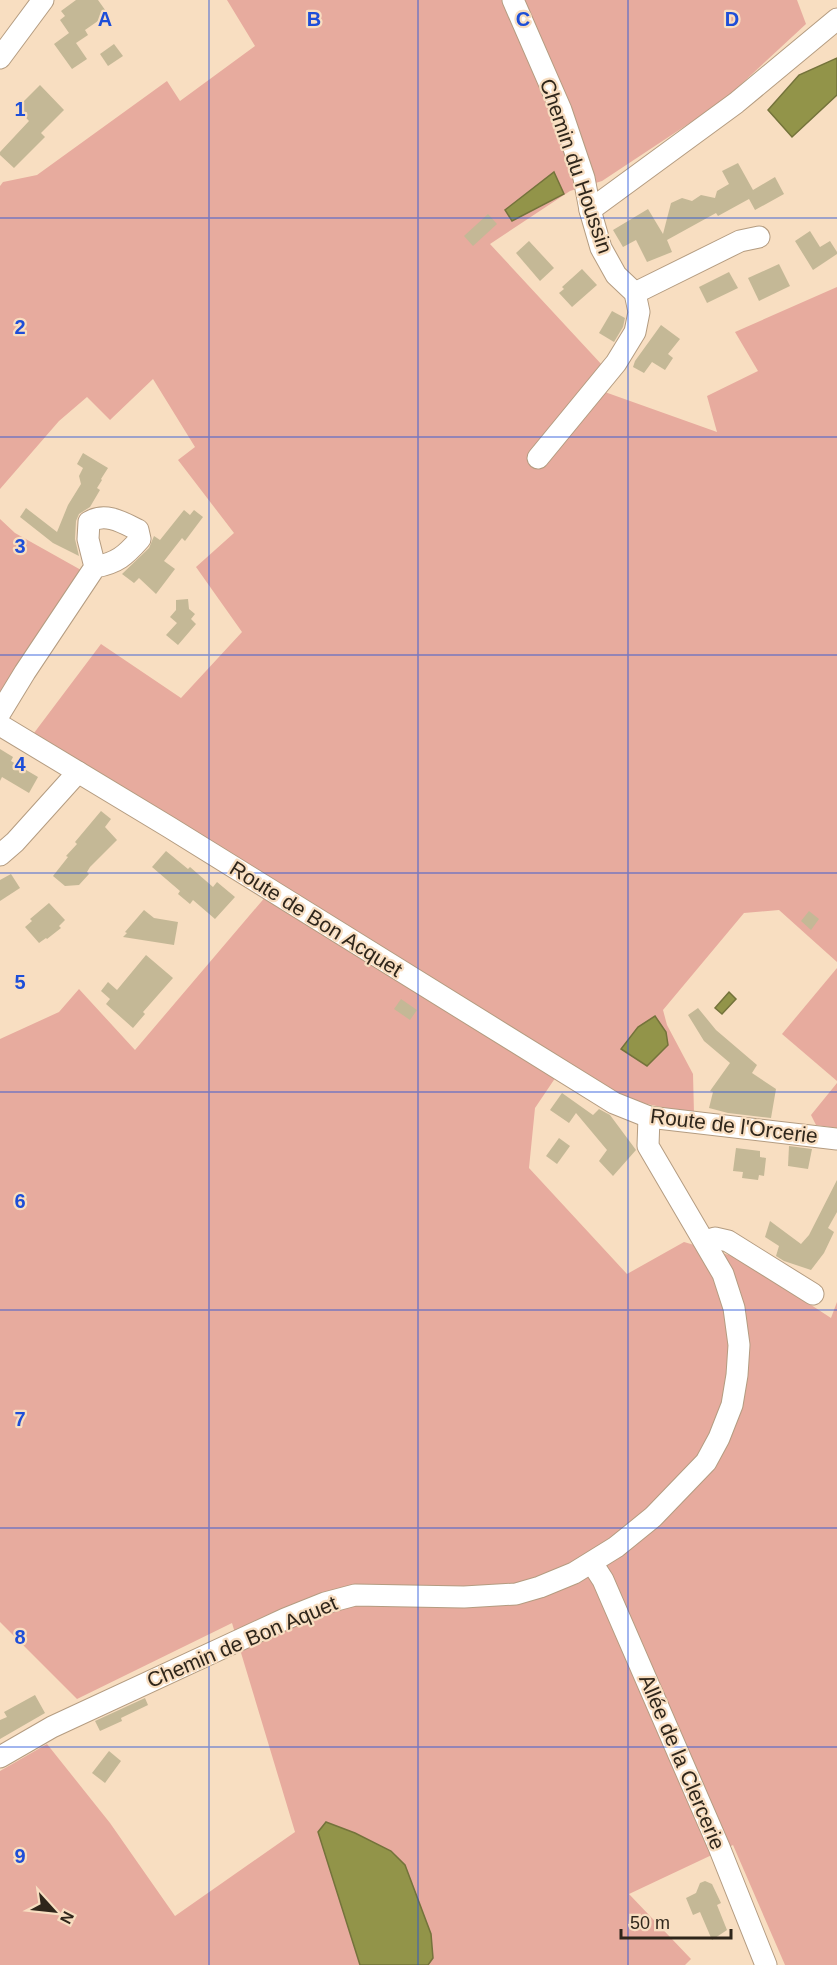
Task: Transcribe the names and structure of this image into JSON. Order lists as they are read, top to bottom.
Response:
{
  "streets": {
    "street": [
      "Chemin du Houssin",
      "Route de Bon Acquet",
      "Route de l'Orcerie",
      "Chemin de Bon Aquet",
      "Allée de la Clercerie"
    ]
  },
  "crossings": [
    ["Route de Bon Acquet", "Route de l'Orcerie"],
    ["Route de Bon Acquet", "Chemin de Bon Aquet"],
    ["Route de l'Orcerie", "Chemin de Bon Aquet"],
    ["Chemin de Bon Aquet", "Allée de la Clercerie"]
  ],
  "scale_bar": "50 m",
  "north": "bottom right",
  "grid": {
    "columns": [
      "A",
      "B",
      "C",
      "D"
    ],
    "rows": [
      "1",
      "2",
      "3",
      "4",
      "5",
      "6",
      "7",
      "8",
      "9"
    ]
  }
}
